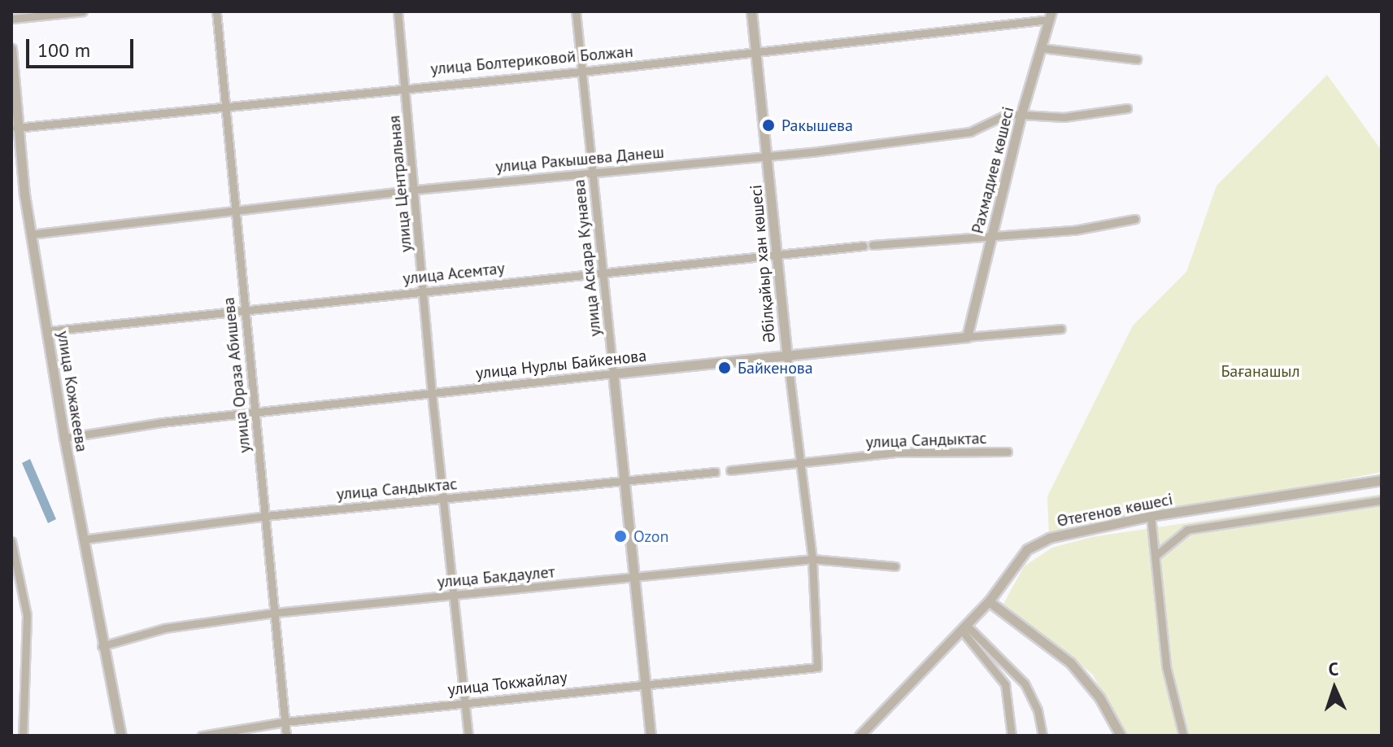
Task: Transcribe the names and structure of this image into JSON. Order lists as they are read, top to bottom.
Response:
{
  "streets": {
    "street": [
      "улица Болтериковой Болжан",
      "улица Ракышева Данеш",
      "Рахмадиев көшесі",
      "улица Центральная",
      "улица Аскара Кунаева",
      "Әбілқайыр хан көшесі",
      "улица Асемтау",
      "улица Нурлы Байкенова",
      "улица Ораза Абишева",
      "улица Кожакеева",
      "улица Сандыктас",
      "Өтегенов көшесі",
      "улица Бакдаулет",
      "улица Токжайлау"
    ]
  },
  "crossings": [
    ["улица Болтериковой Болжан", "Рахмадиев көшесі"],
    ["улица Болтериковой Болжан", "улица Центральная"],
    ["улица Болтериковой Болжан", "улица Аскара Кунаева"],
    ["улица Болтериковой Болжан", "Әбілқайыр хан көшесі"],
    ["улица Болтериковой Болжан", "улица Ораза Абишева"],
    ["улица Болтериковой Болжан", "улица Кожакеева"],
    ["улица Ракышева Данеш", "Рахмадиев көшесі"],
    ["улица Ракышева Данеш", "улица Центральная"],
    ["улица Ракышева Данеш", "улица Аскара Кунаева"],
    ["улица Ракышева Данеш", "Әбілқайыр хан көшесі"],
    ["улица Ракышева Данеш", "улица Ораза Абишева"],
    ["улица Ракышева Данеш", "улица Кожакеева"],
    ["Рахмадиев көшесі", "улица Асемтау"],
    ["Рахмадиев көшесі", "улица Нурлы Байкенова"],
    ["улица Центральная", "улица Асемтау"],
    ["улица Центральная", "улица Нурлы Байкенова"],
    ["улица Центральная", "улица Сандыктас"],
    ["улица Центральная", "улица Бакдаулет"],
    ["улица Центральная", "улица Токжайлау"],
    ["улица Аскара Кунаева", "улица Асемтау"],
    ["улица Аскара Кунаева", "улица Нурлы Байкенова"],
    ["улица Аскара Кунаева", "улица Сандыктас"],
    ["улица Аскара Кунаева", "улица Бакдаулет"],
    ["улица Аскара Кунаева", "улица Токжайлау"],
    ["Әбілқайыр хан көшесі", "улица Асемтау"],
    ["Әбілқайыр хан көшесі", "улица Нурлы Байкенова"],
    ["Әбілқайыр хан көшесі", "улица Сандыктас"],
    ["Әбілқайыр хан көшесі", "улица Бакдаулет"],
    ["Әбілқайыр хан көшесі", "улица Токжайлау"],
    ["улица Асемтау", "улица Ораза Абишева"],
    ["улица Асемтау", "улица Кожакеева"],
    ["улица Нурлы Байкенова", "улица Ораза Абишева"],
    ["улица Нурлы Байкенова", "улица Кожакеева"],
    ["улица Ораза Абишева", "улица Сандыктас"],
    ["улица Ораза Абишева", "улица Бакдаулет"],
    ["улица Ораза Абишева", "улица Токжайлау"],
    ["улица Кожакеева", "улица Сандыктас"],
    ["улица Кожакеева", "улица Бакдаулет"]
  ],
  "parks": ["Бағанашыл"],
  "places": ["Ракышева", "Байкенова", "Ozon"],
  "scale_bar": "100 m",
  "north": "top"
}
